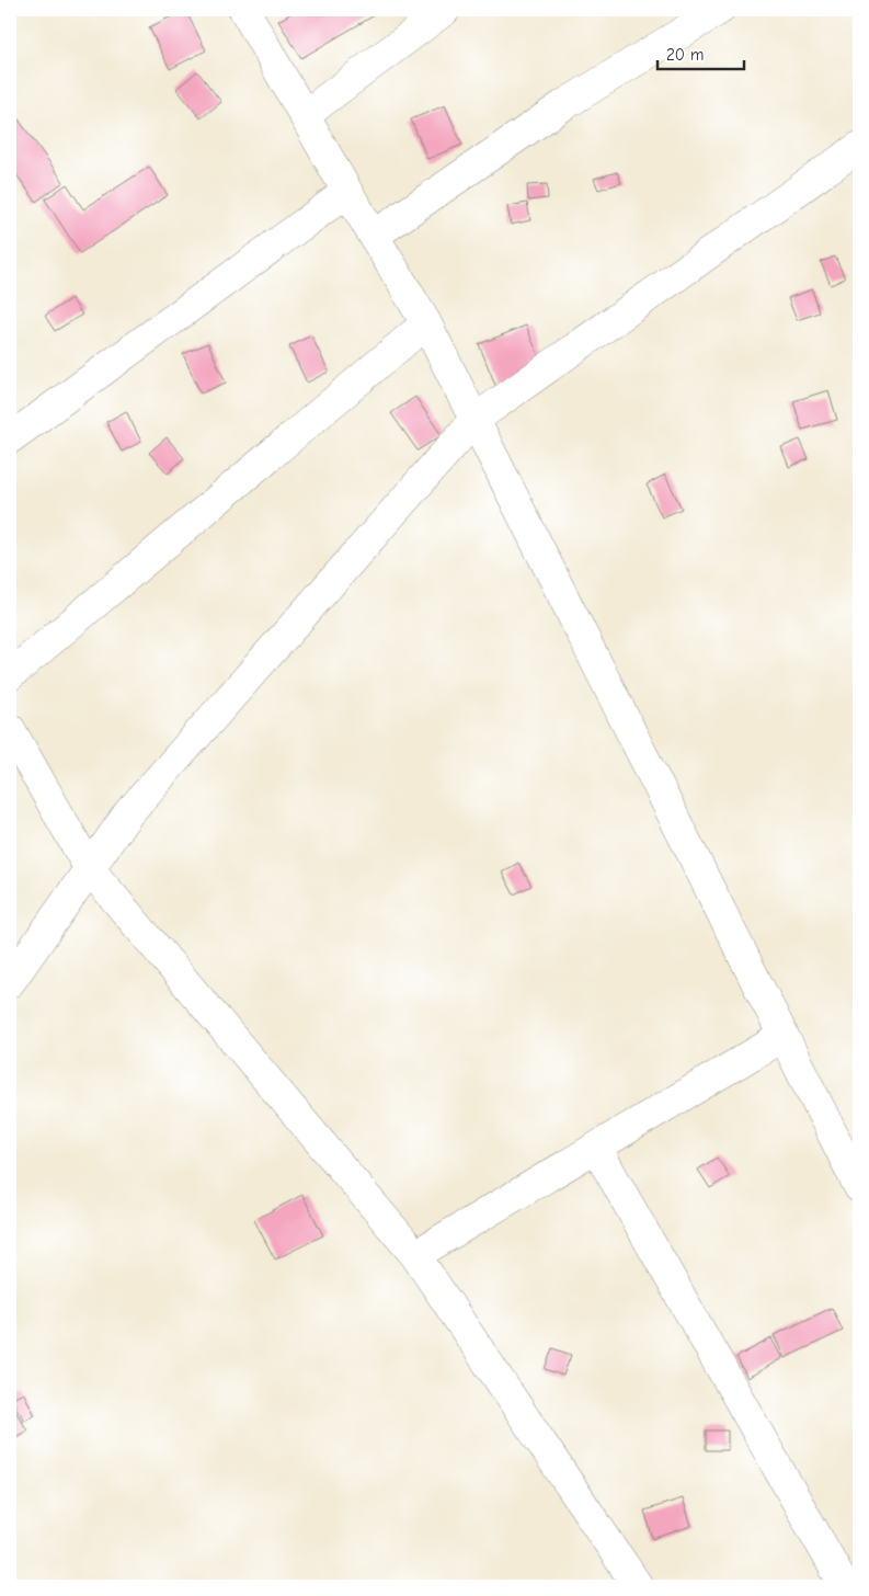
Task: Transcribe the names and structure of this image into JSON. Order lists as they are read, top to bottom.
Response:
{
  "scale_bar": "20 m"
}
